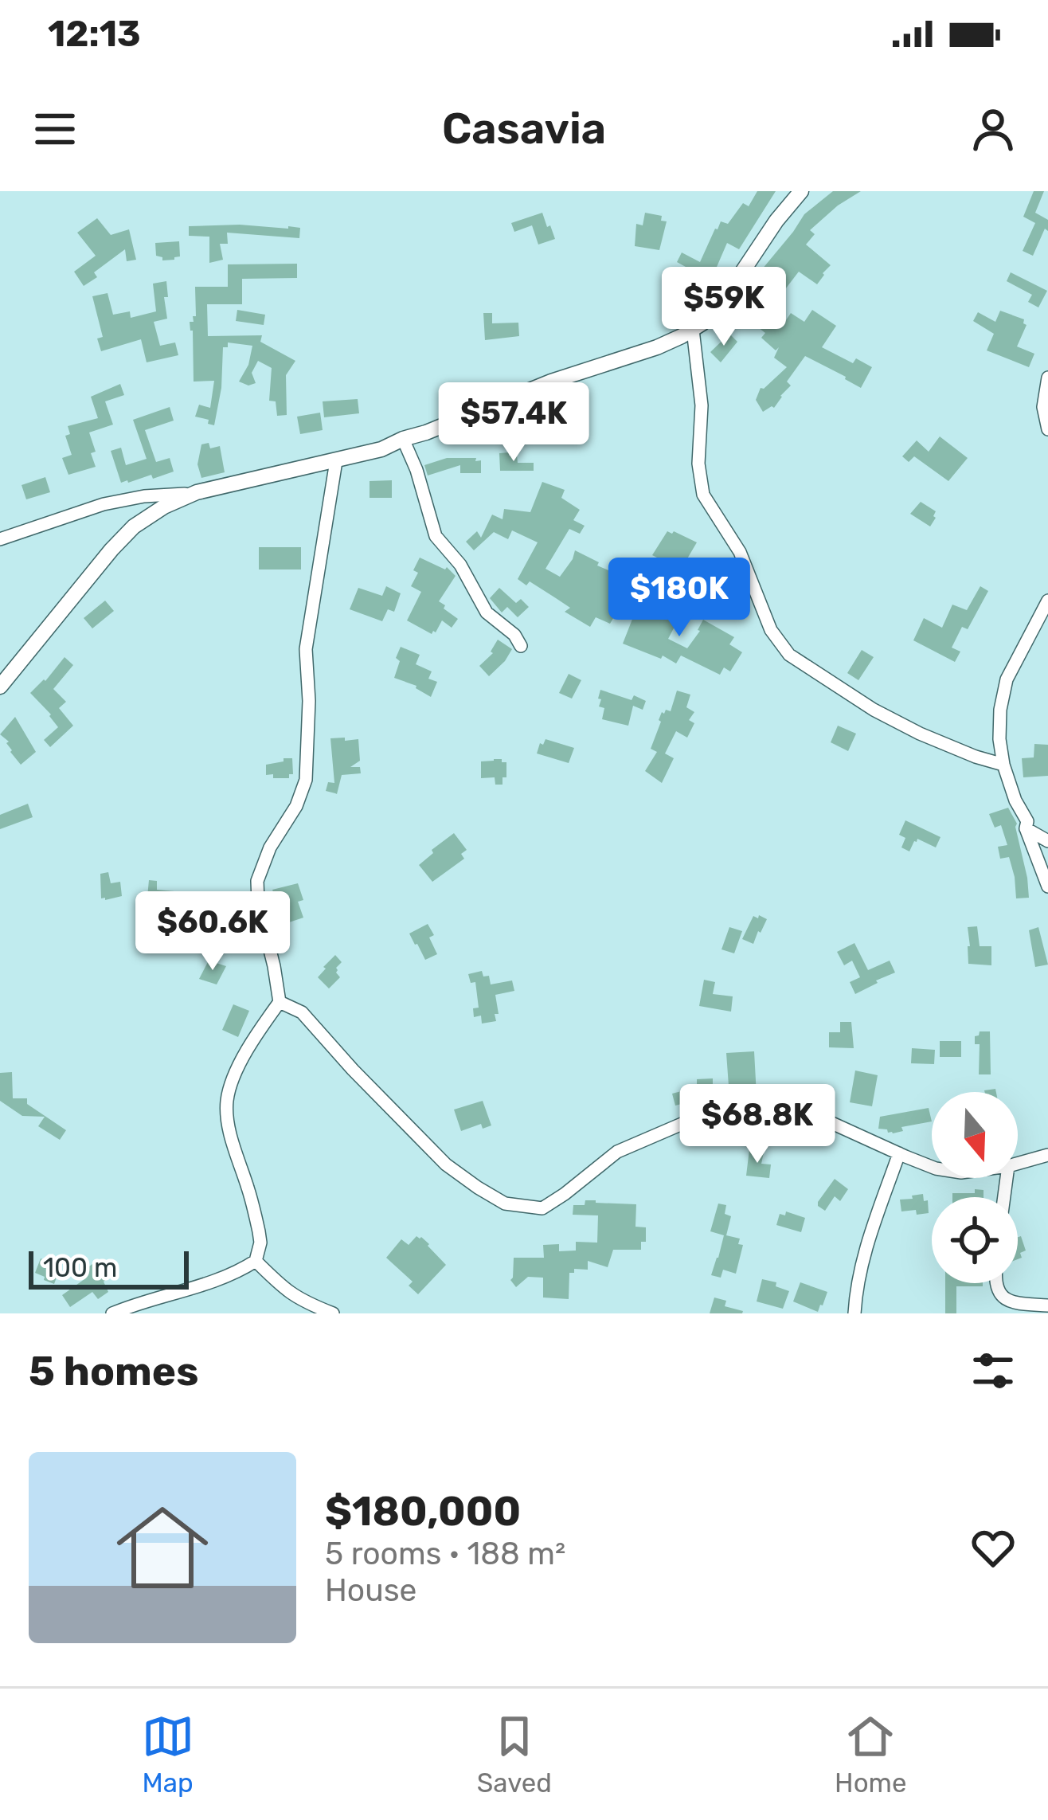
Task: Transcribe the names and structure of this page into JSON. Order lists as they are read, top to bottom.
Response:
{
  "scale_bar": "100 m",
  "north": "bottom",
  "page": {
    "status": "12:13",
    "header": "Casavia",
    "price": [
      "$59K",
      "$57.4K",
      "$180K",
      "$60.6K",
      "$68.8K"
    ],
    "scale": "100 m",
    "heading": "5 homes",
    "list": [
      {
        "name": "$180,000",
        "note": "5 rooms · 188 m² · House"
      }
    ],
    "tabs": ["Map", "Saved", "Home"]
  }
}
